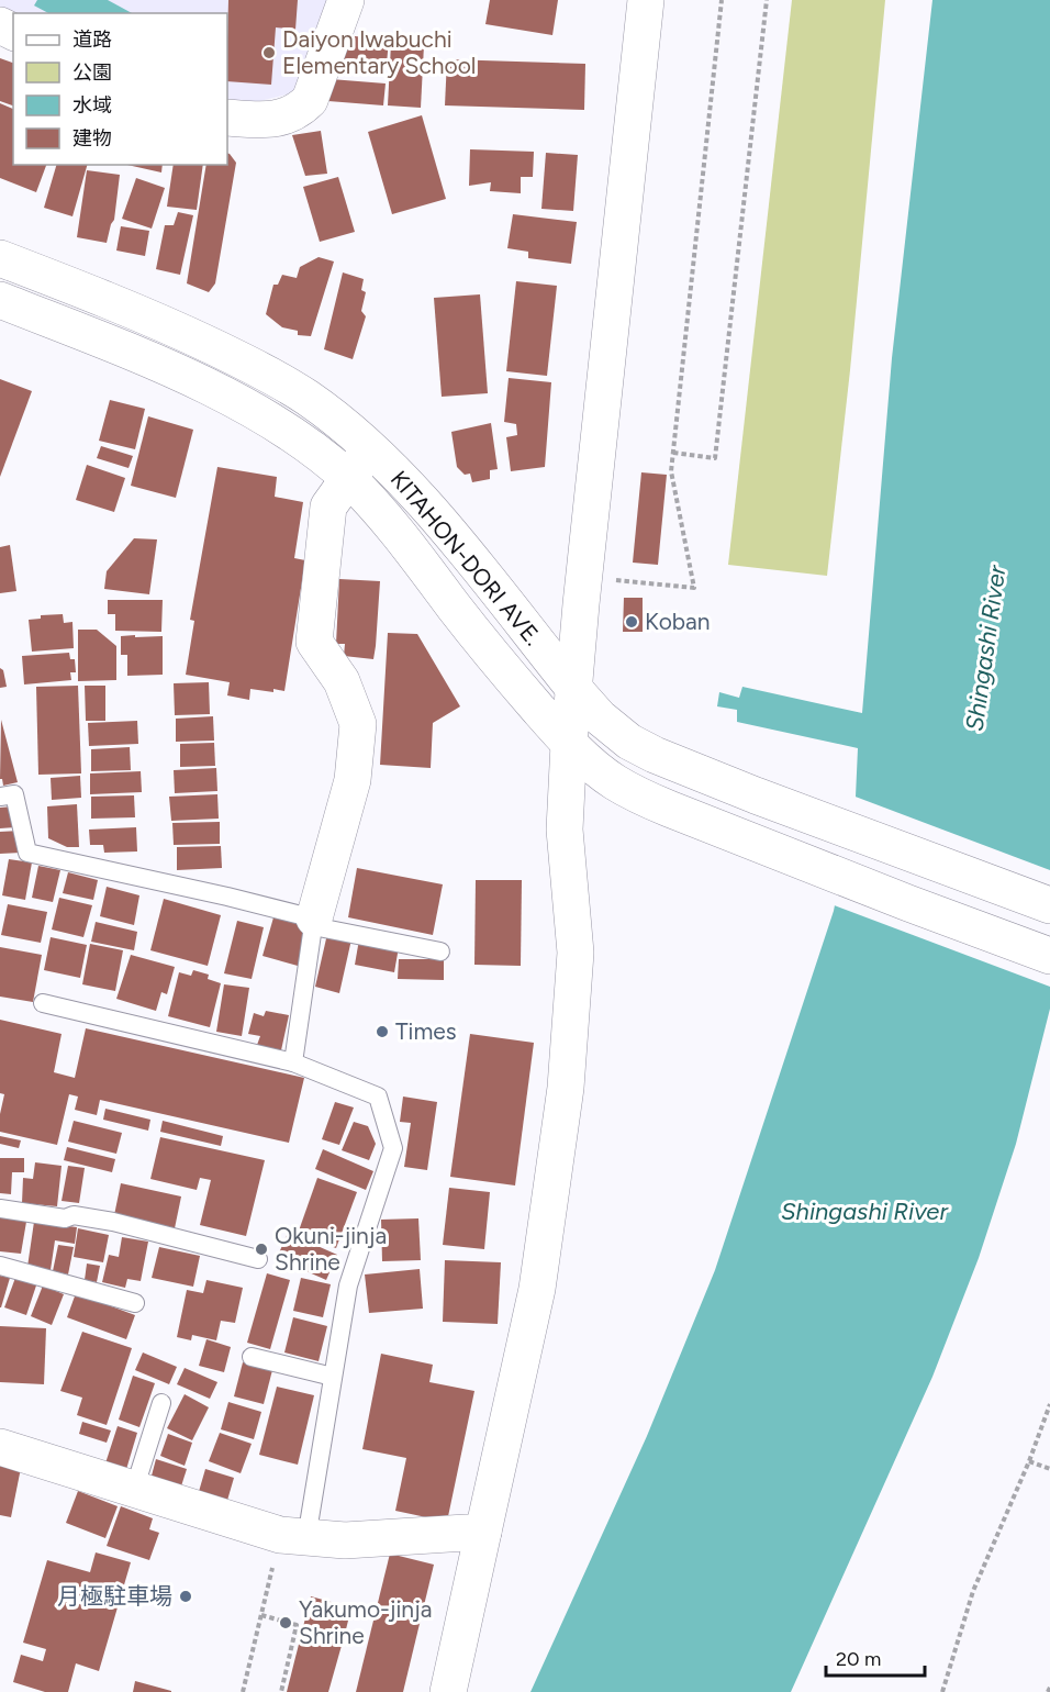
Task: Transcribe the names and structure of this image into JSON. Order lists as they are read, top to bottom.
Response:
{
  "streets": {
    "main road": ["KITAHON-DORI AVE."]
  },
  "water": ["Shingashi River"],
  "places": [
    "Daiyon Iwabuchi Elementary School",
    "Koban",
    "Times",
    "Okuni-jinja Shrine",
    "月極駐車場",
    "Yakumo-jinja Shrine"
  ],
  "legend": [
    "道路",
    "公園",
    "水域",
    "建物"
  ],
  "scale_bar": "20 m"
}
